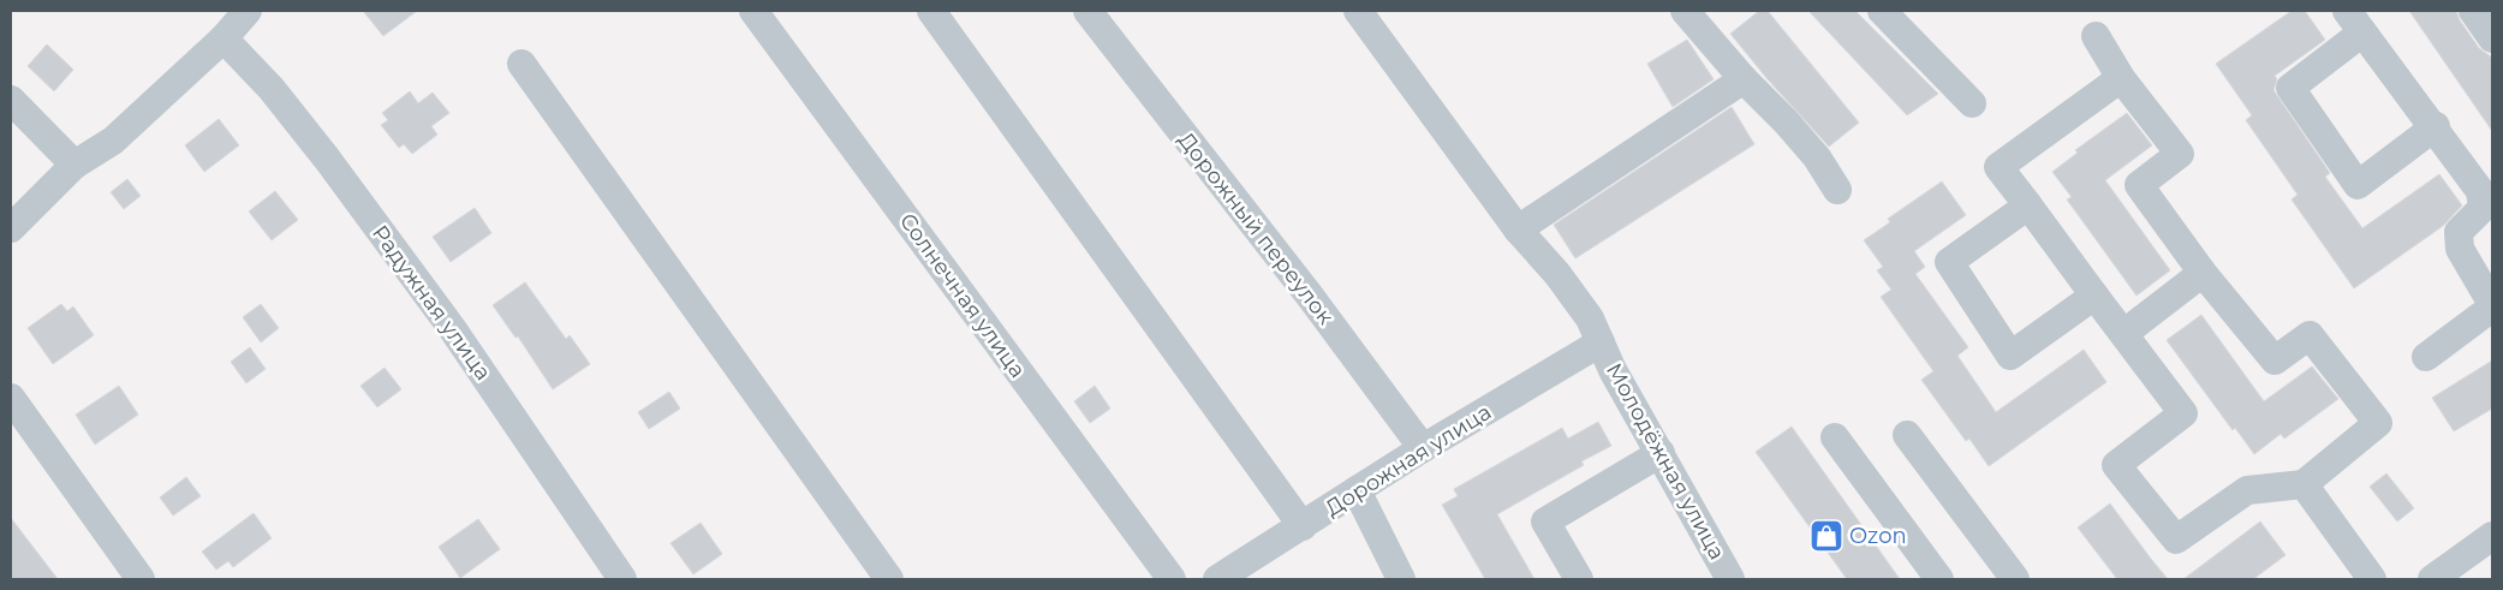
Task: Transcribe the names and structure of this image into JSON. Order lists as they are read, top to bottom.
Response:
{
  "streets": {
    "street": [
      "Дорожный переулок",
      "Солнечная улица",
      "Радужная улица",
      "Дорожная улица",
      "Молодёжная улица"
    ]
  },
  "crossings": [
    ["Дорожный переулок", "Дорожная улица"],
    ["Дорожная улица", "Молодёжная улица"]
  ],
  "places": {
    "shop": ["Ozon"]
  }
}
